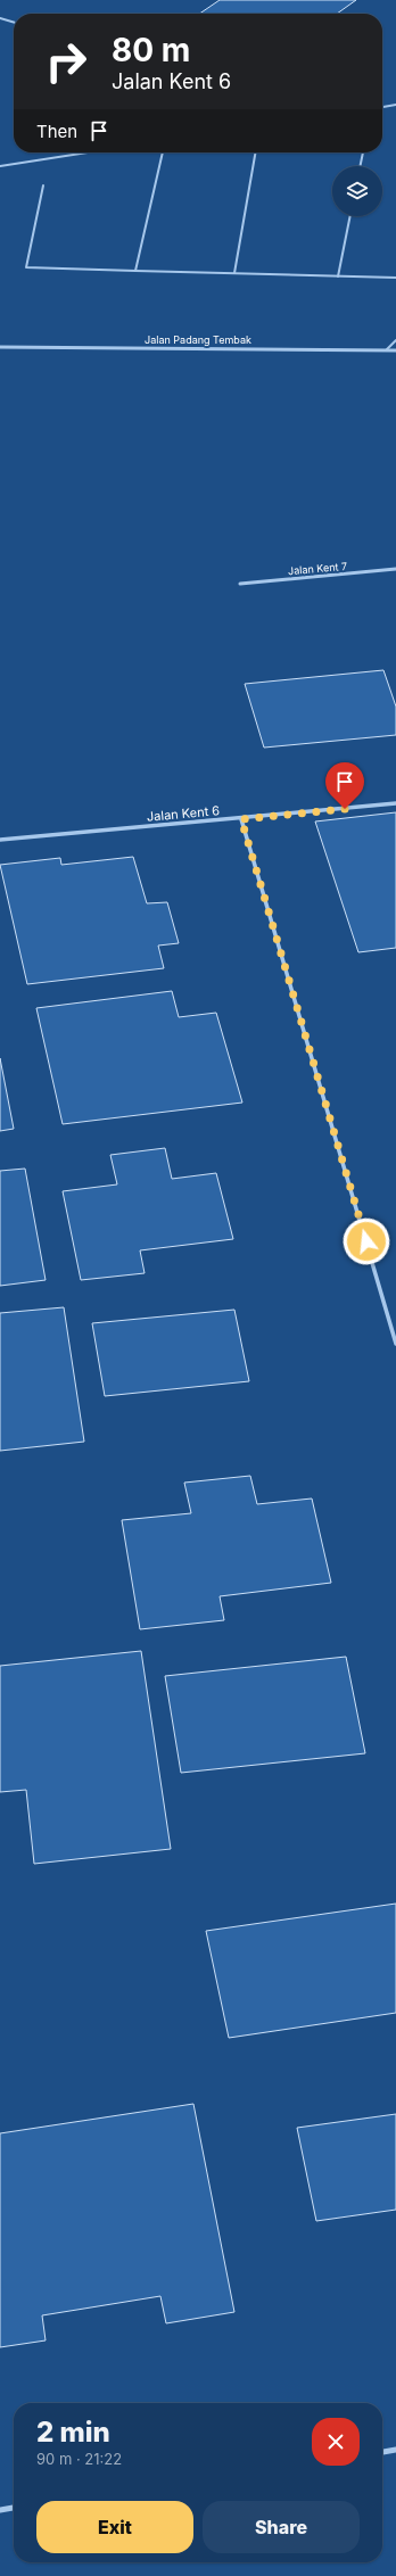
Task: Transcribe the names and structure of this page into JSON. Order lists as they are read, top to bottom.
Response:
{
  "streets": {
    "street": ["Jalan Padang Tembak", "Jalan Kent 7", "Jalan Kent 6"]
  },
  "page": {
    "turn": ["80 m", "Jalan Kent 6"],
    "then": "Then",
    "heading": ["2 min", "90 m · 21:22"],
    "buttons": ["Exit", "Share"]
  }
}
